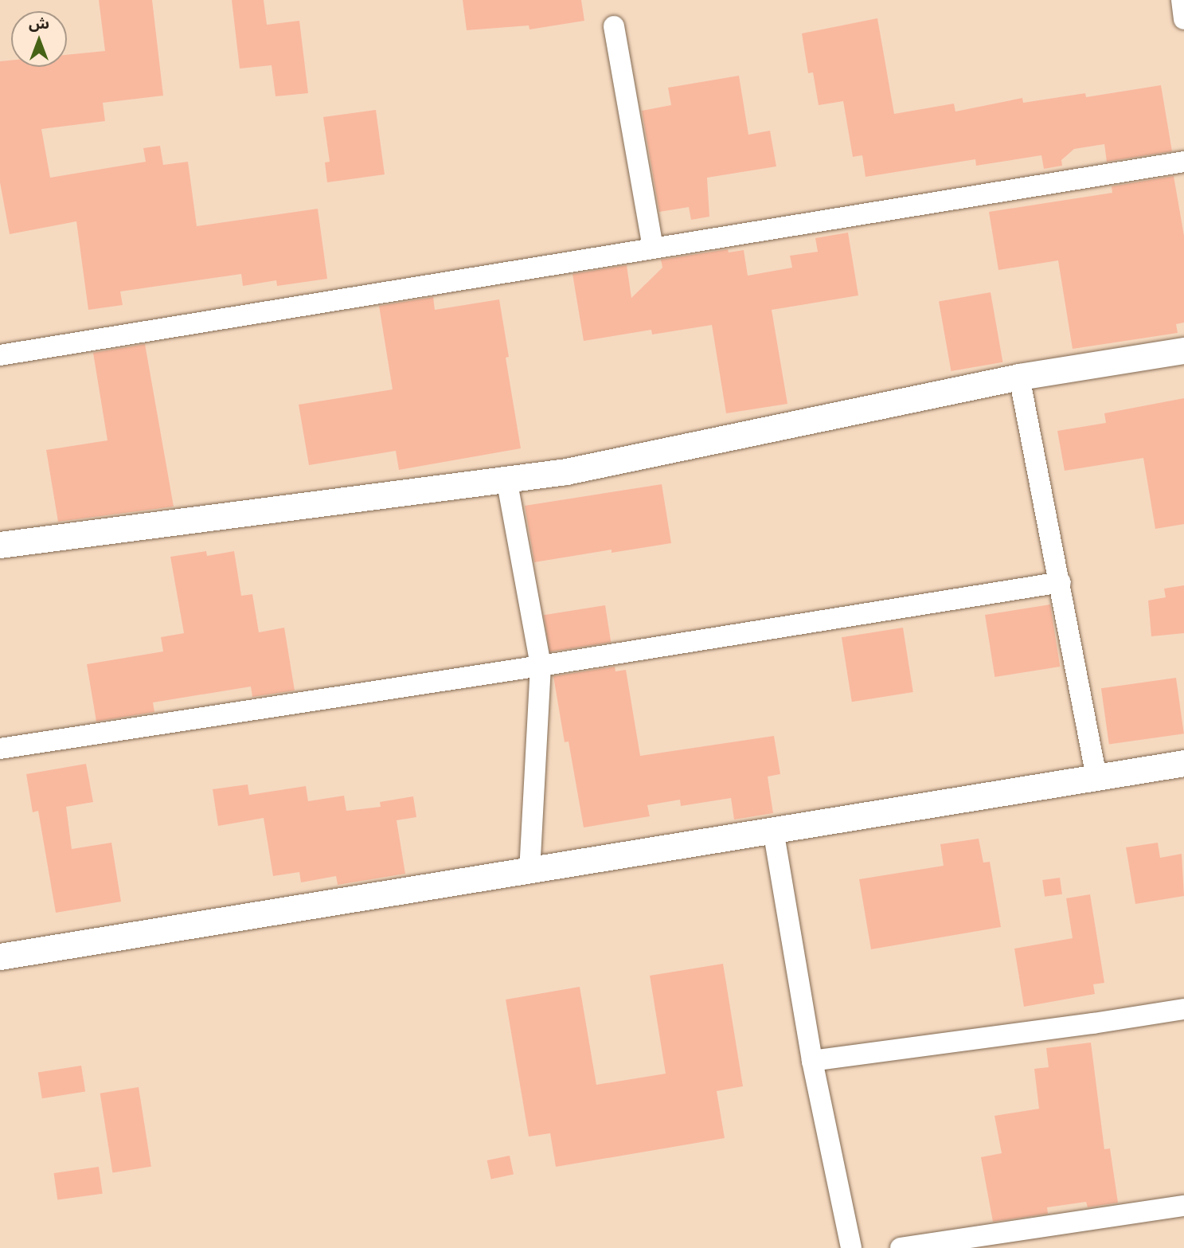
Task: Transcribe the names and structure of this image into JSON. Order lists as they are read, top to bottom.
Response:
{
  "north": "top"
}
